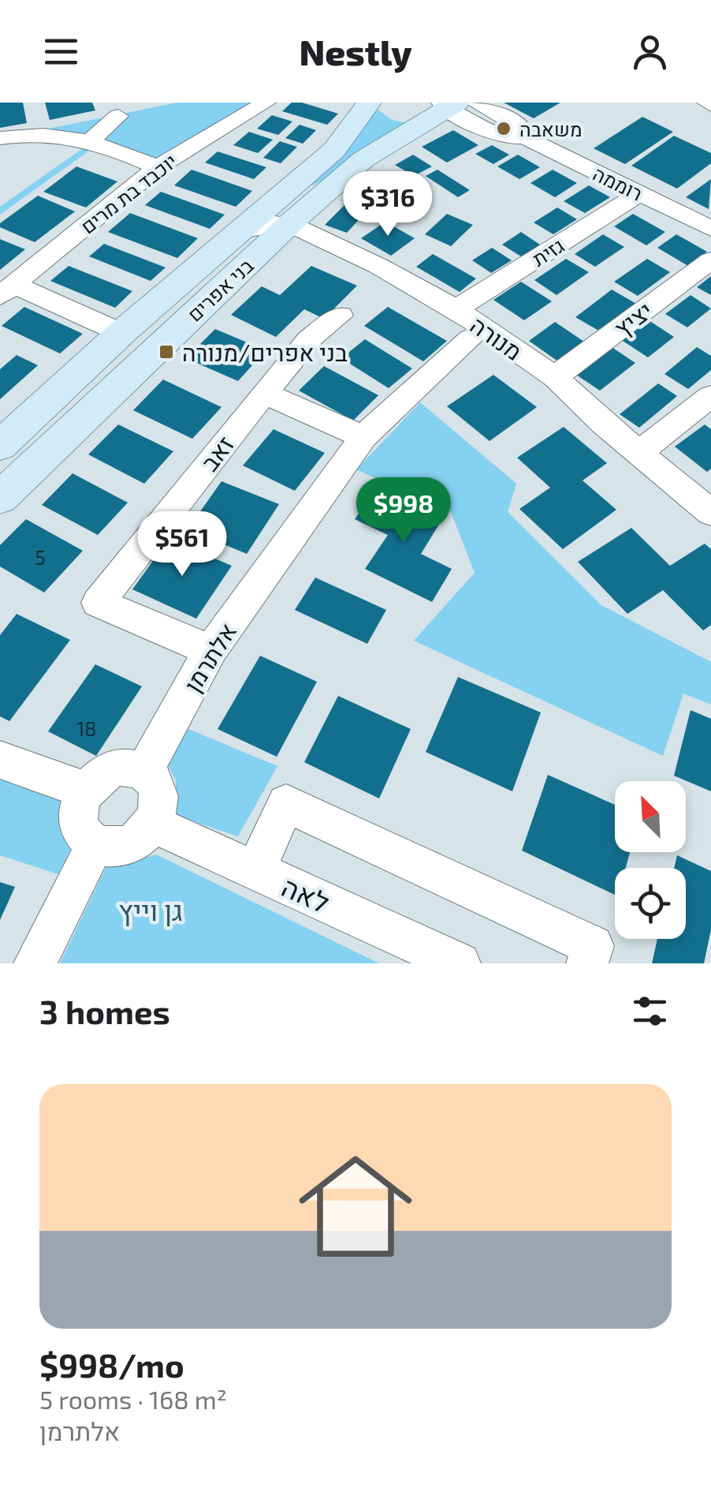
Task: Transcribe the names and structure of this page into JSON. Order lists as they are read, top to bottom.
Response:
{
  "streets": {
    "main road": ["בני אפרים"],
    "street": [
      "רוממה",
      "יוכבד בת מרים",
      "גזית",
      "יציץ",
      "מנורה",
      "זאב",
      "אלתרמן",
      "לאה"
    ]
  },
  "crossings": [
    ["רוממה", "גזית"],
    ["רוממה", "בני אפרים"],
    ["גזית", "מנורה"],
    ["בני אפרים", "מנורה"],
    ["יציץ", "מנורה"],
    ["מנורה", "אלתרמן"],
    ["זאב", "אלתרמן"],
    ["אלתרמן", "לאה"]
  ],
  "parks": ["גן וייץ"],
  "places": {
    "other": ["משאבה"],
    "transit": ["בני אפרים/מנורה"]
  },
  "house_numbers": ["5", "18"],
  "north": "top left",
  "page": {
    "header": "Nestly",
    "price": ["$316", "$998", "$561"],
    "heading": "3 homes",
    "list": [
      {
        "name": "$998/mo",
        "note": "5 rooms · 168 m² · אלתרמן"
      }
    ]
  }
}
